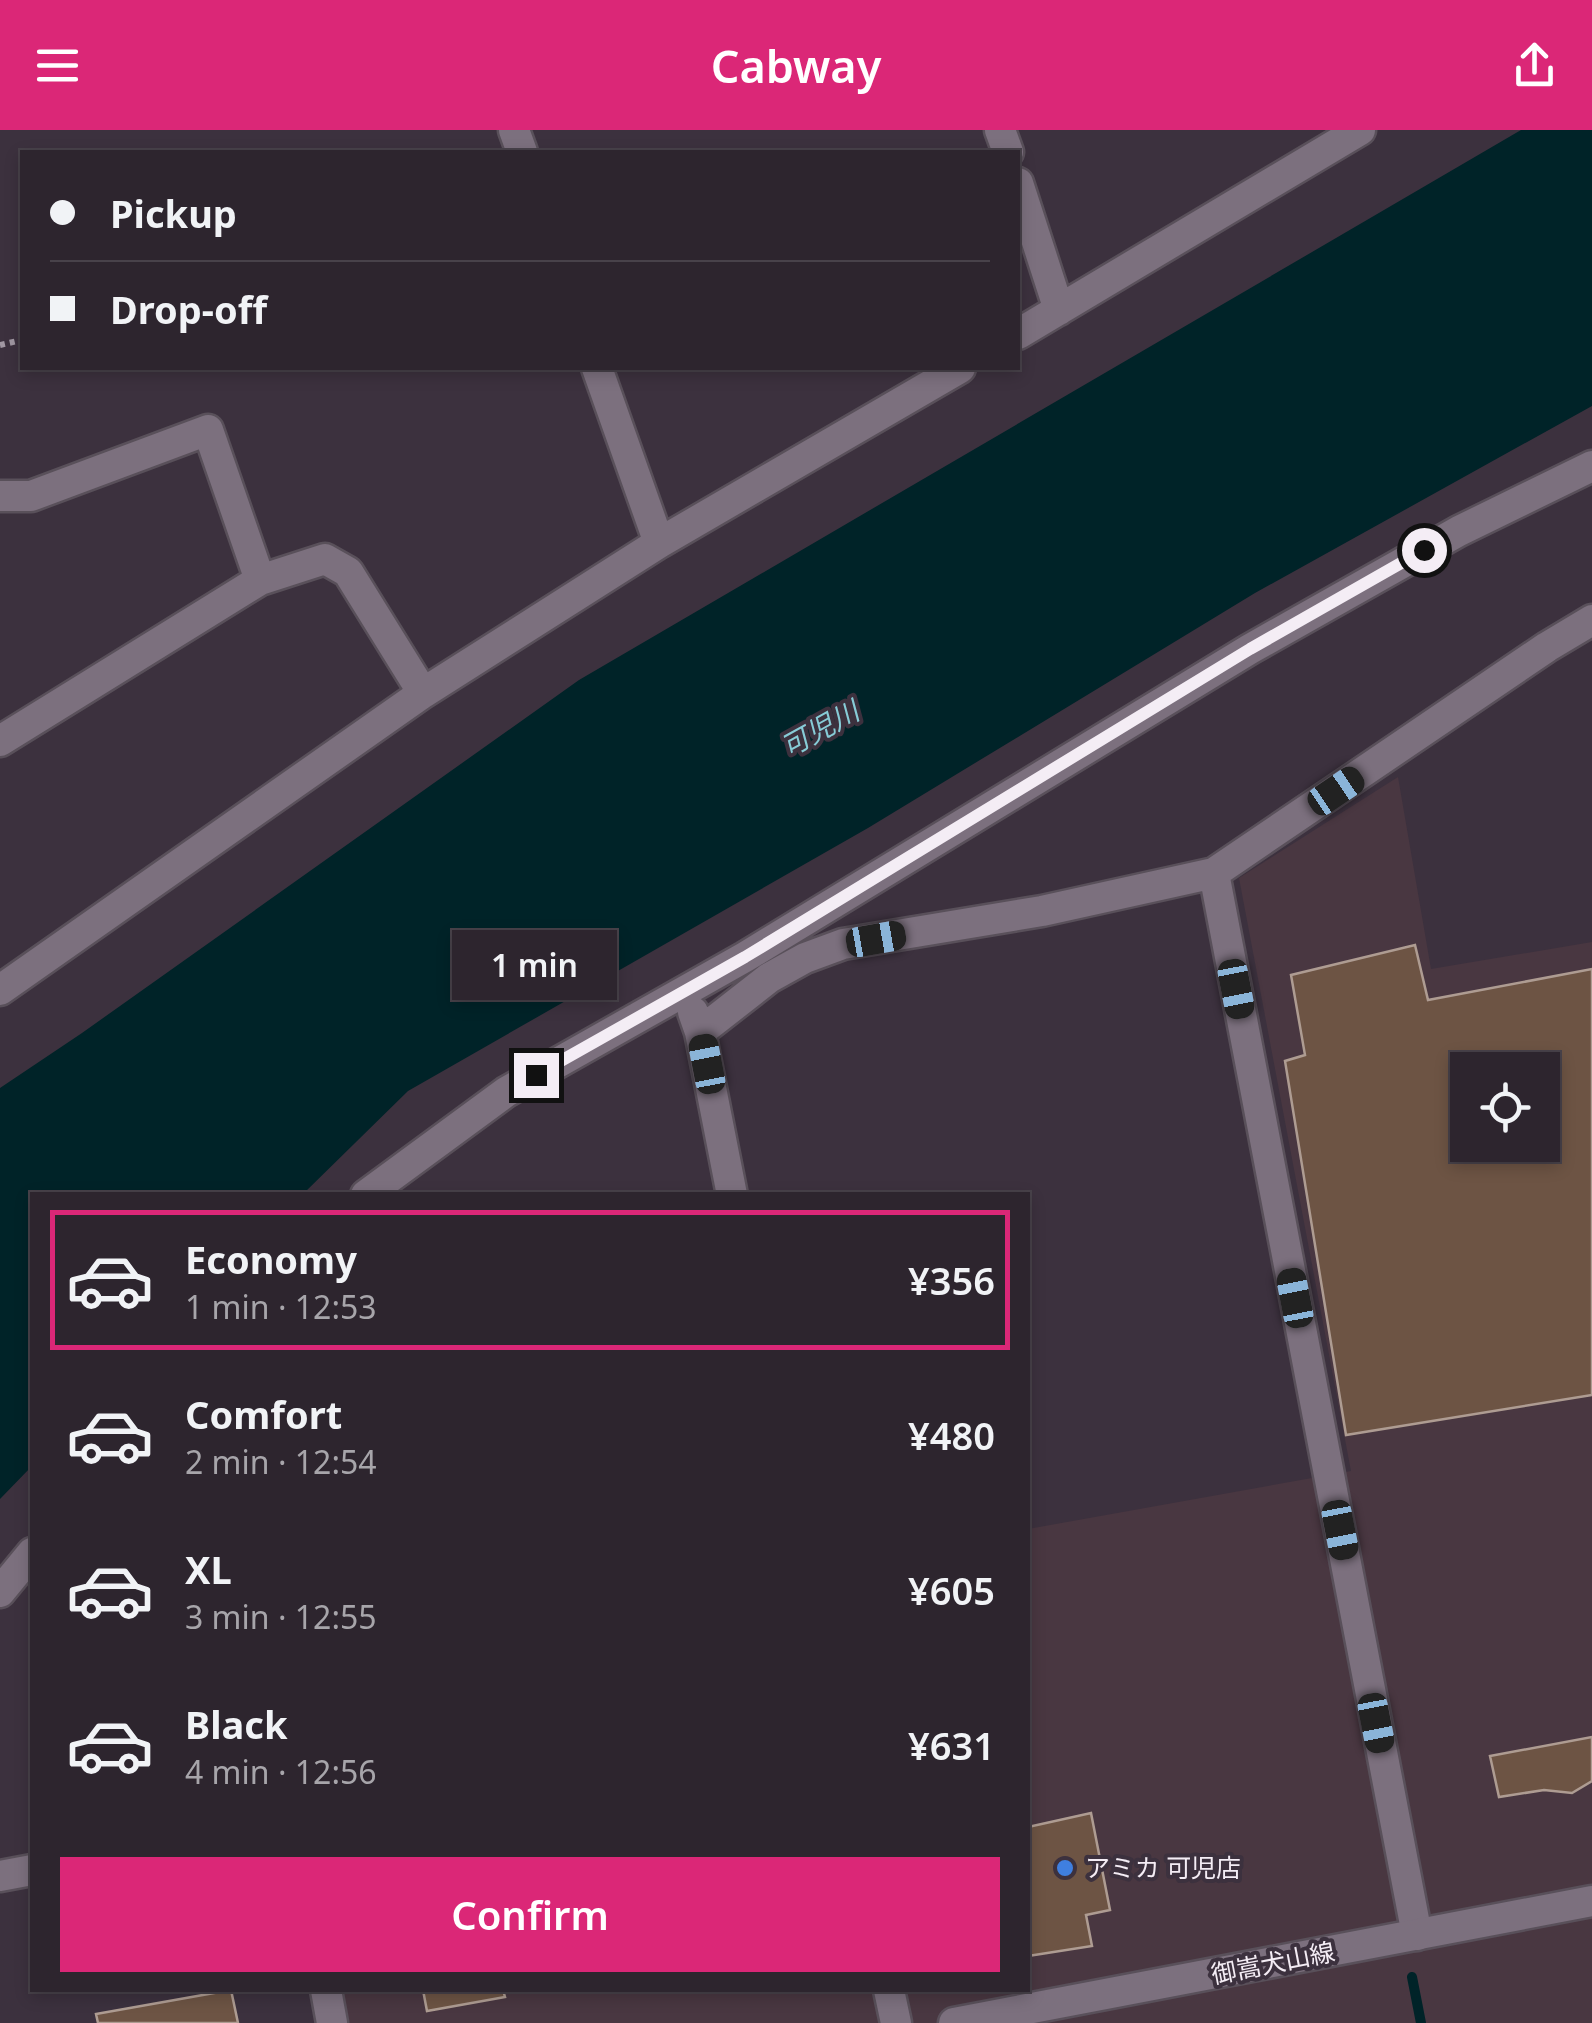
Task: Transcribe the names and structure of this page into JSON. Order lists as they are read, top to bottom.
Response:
{
  "streets": {
    "street": ["御嵩犬山線"]
  },
  "water": ["可児川"],
  "places": ["アミカ 可児店"],
  "page": {
    "header": "Cabway",
    "banner": ["Pickup", "Drop-off"],
    "bubble": "1 min",
    "list": [
      {
        "name": "Economy",
        "note": "1 min · 12:53",
        "value": "¥356"
      },
      {
        "name": "Comfort",
        "note": "2 min · 12:54",
        "value": "¥480"
      },
      {
        "name": "XL",
        "note": "3 min · 12:55",
        "value": "¥605"
      },
      {
        "name": "Black",
        "note": "4 min · 12:56",
        "value": "¥631"
      }
    ],
    "buttons": "Confirm"
  }
}
